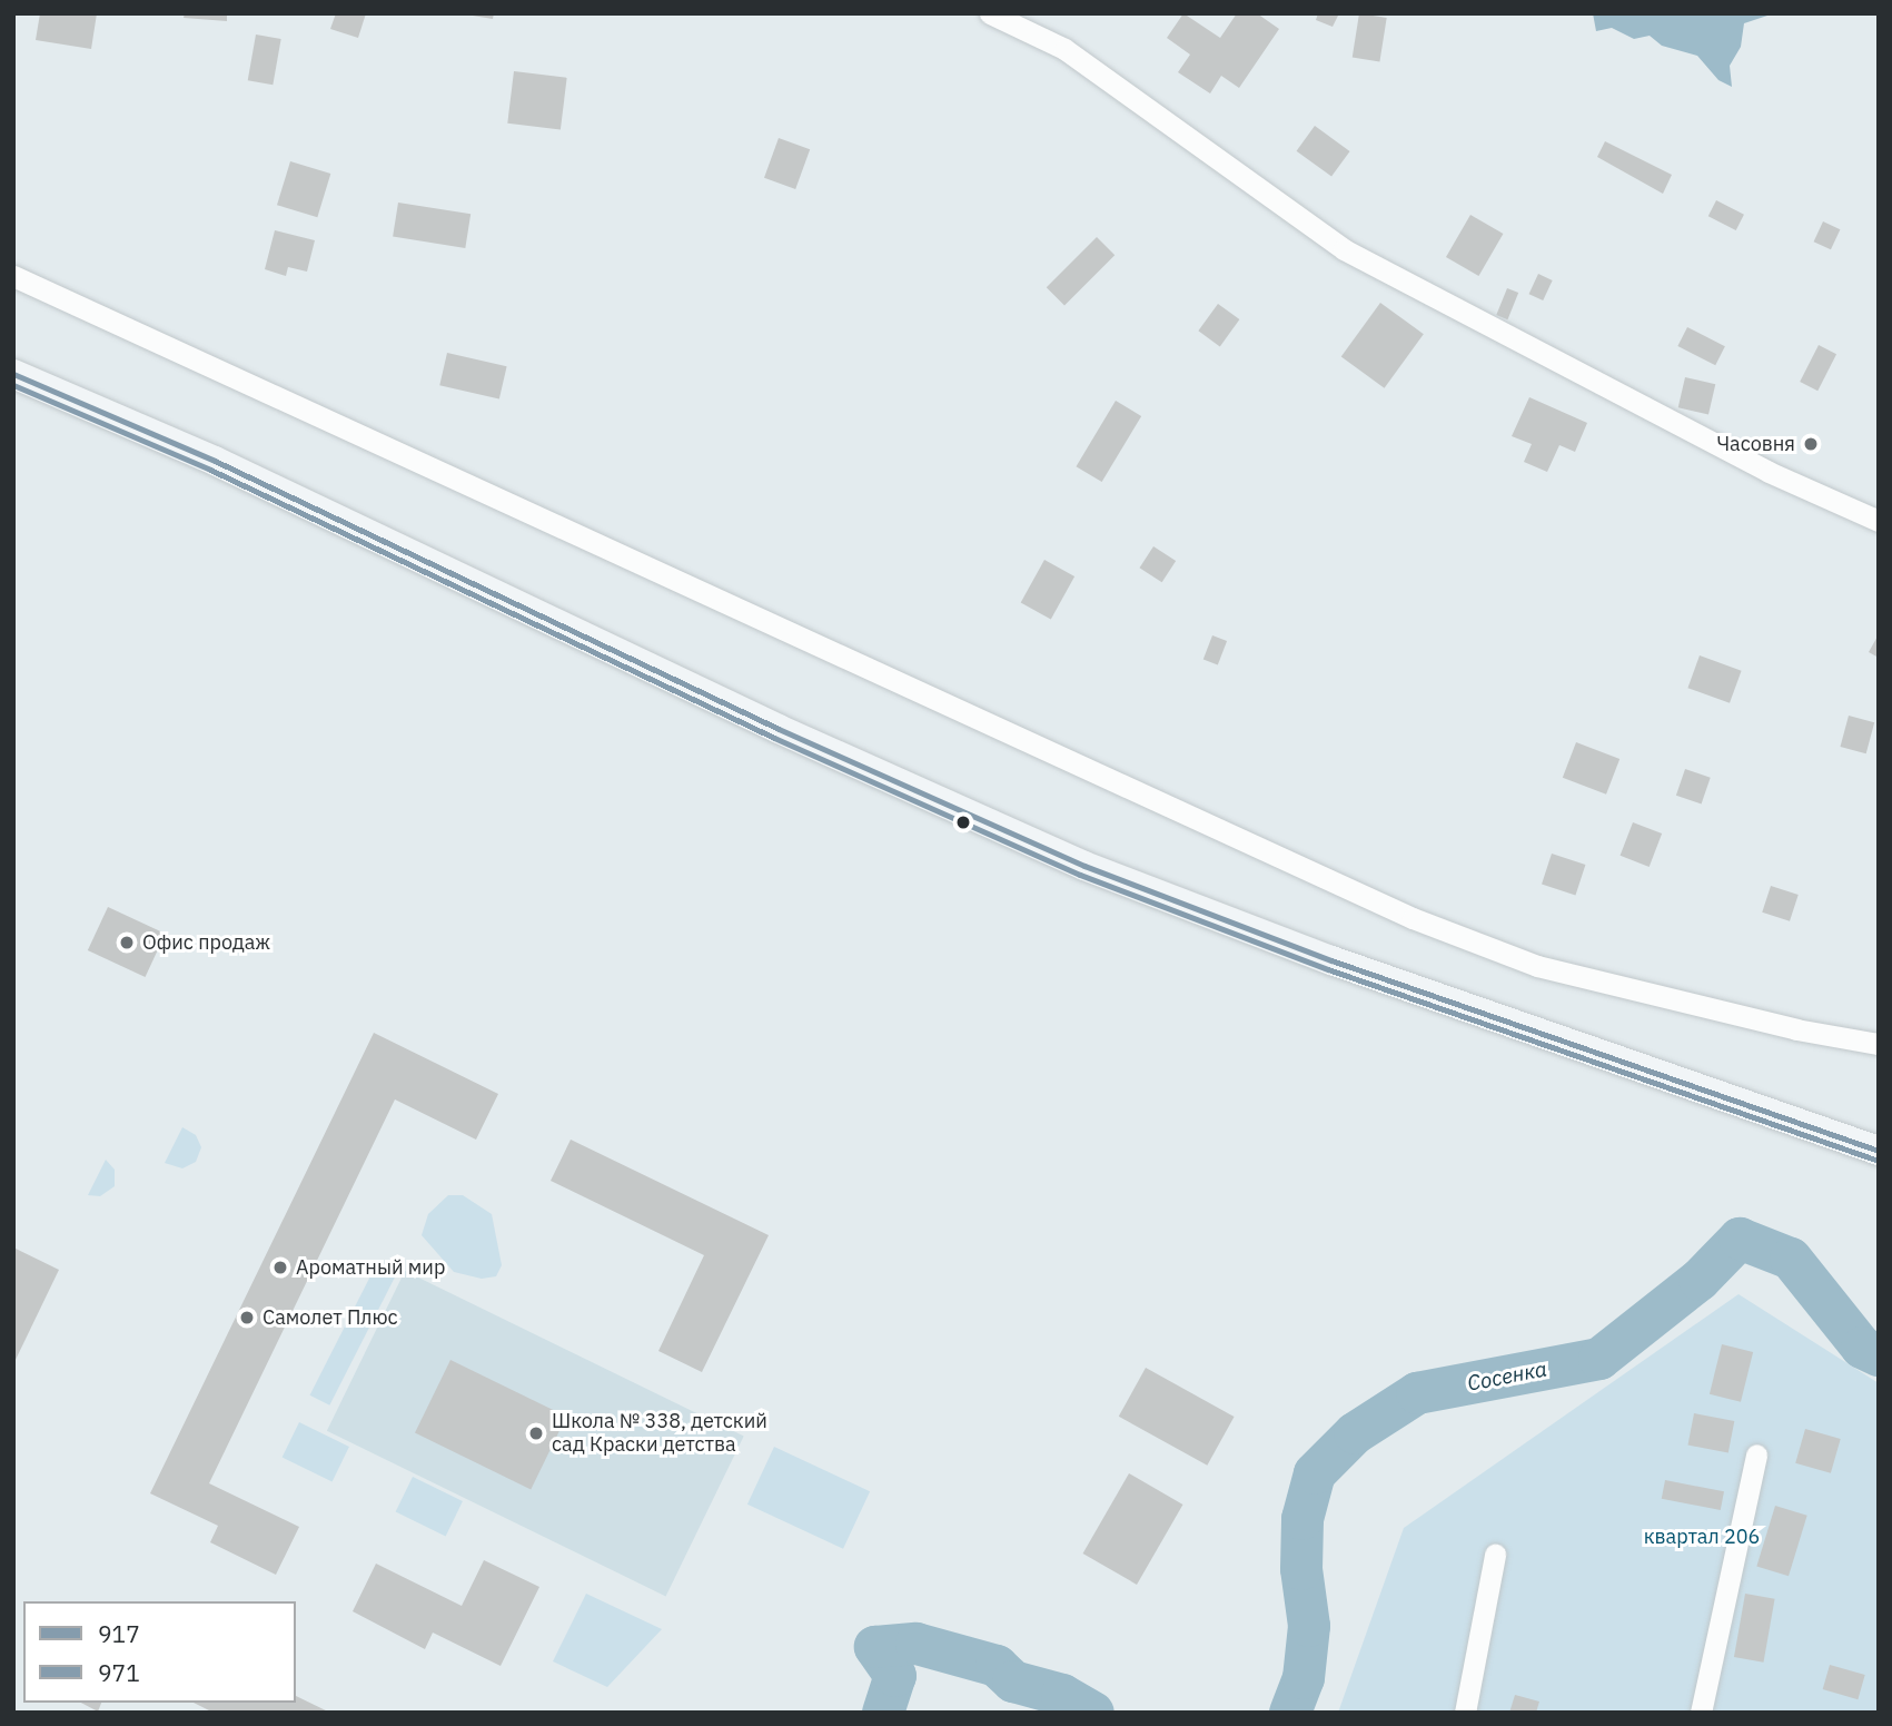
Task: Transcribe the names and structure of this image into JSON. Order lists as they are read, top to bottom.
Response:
{
  "water": ["Сосенка"],
  "parks": ["квартал 206"],
  "places": [
    "Часовня",
    "Офис продаж",
    "Ароматный мир",
    "Самолет Плюс",
    "Школа № 338, детский сад Краски детства"
  ],
  "lines": ["transit line 917", "transit line 971"],
  "legend": ["917", "971"]
}
